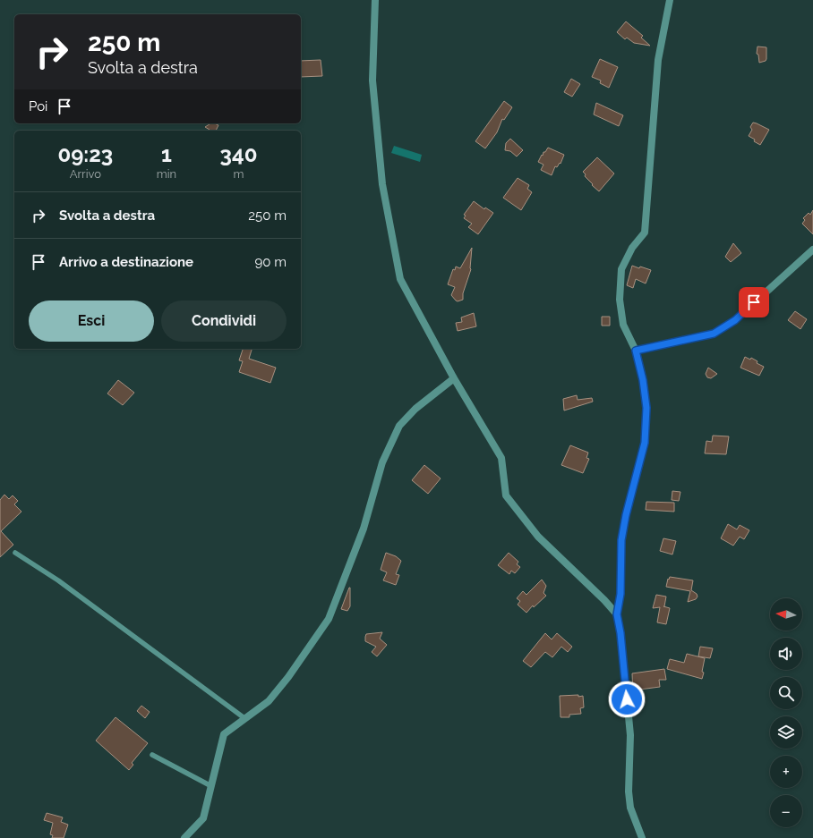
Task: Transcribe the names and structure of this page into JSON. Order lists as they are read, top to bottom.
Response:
{
  "north": "left",
  "page": {
    "turn": ["250 m", "Svolta a destra"],
    "then": "Poi",
    "eta": [
      "09:23",
      "Arrivo",
      "1",
      "min",
      "340",
      "m"
    ],
    "list": [
      {
        "name": "Svolta a destra",
        "value": "250 m"
      },
      {
        "name": "Arrivo a destinazione",
        "value": "90 m"
      }
    ],
    "buttons": ["Esci", "Condividi"],
    "map_buttons": ["+", "−"]
  }
}
